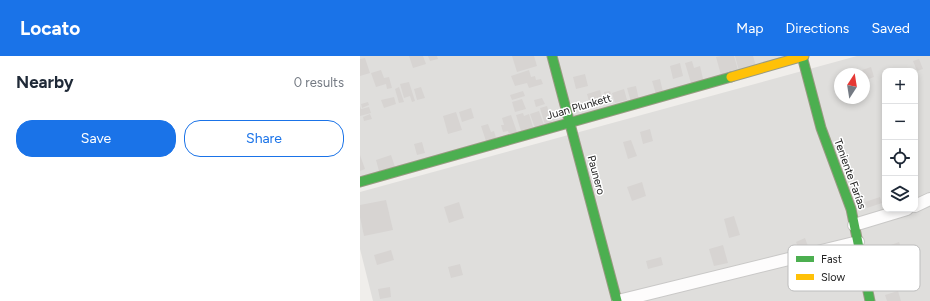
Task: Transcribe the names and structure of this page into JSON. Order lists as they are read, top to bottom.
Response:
{
  "streets": {
    "street": ["Juan Plunkett", "Teniente Farías", "Paunero"]
  },
  "crossings": [
    ["Juan Plunkett", "Teniente Farías"],
    ["Juan Plunkett", "Paunero"]
  ],
  "legend": ["Fast", "Slow"],
  "north": "top",
  "page": {
    "header": "Locato",
    "nav": ["Map", "Directions", "Saved"],
    "heading": ["Nearby", "0 results"],
    "map_buttons": ["+", "−"],
    "buttons": ["Save", "Share"]
  }
}
